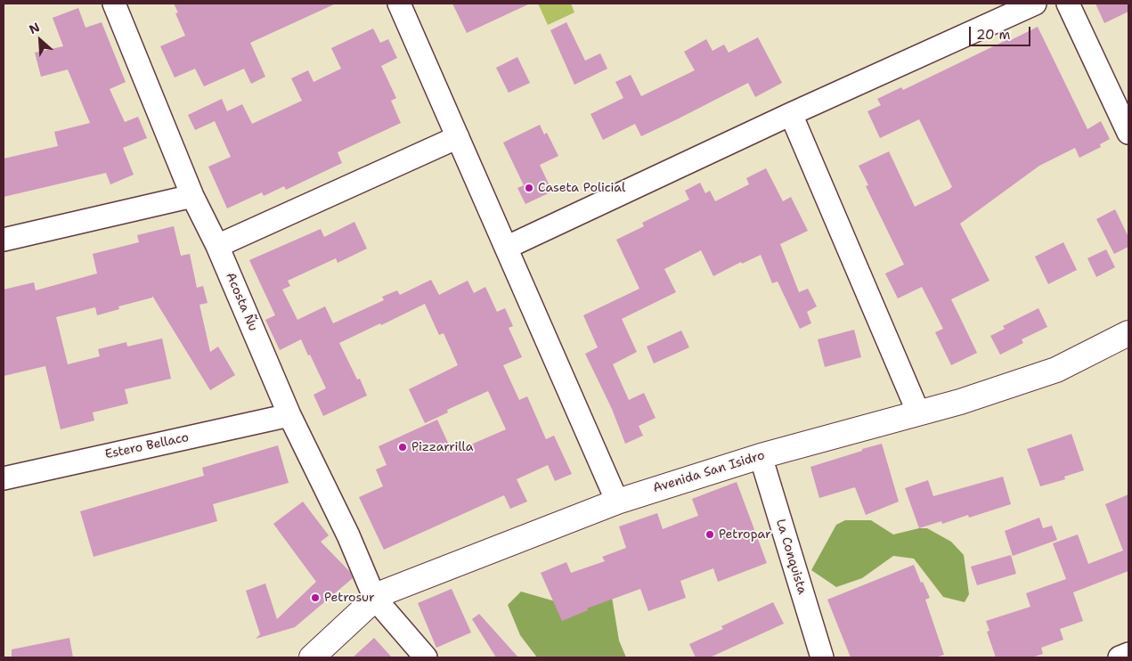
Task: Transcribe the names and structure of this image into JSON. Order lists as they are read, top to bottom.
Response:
{
  "streets": {
    "main road": ["Avenida San Isidro"],
    "street": ["Acosta Ñu", "Estero Bellaco", "La Conquista"]
  },
  "crossings": [
    ["Acosta Ñu", "Estero Bellaco"],
    ["Acosta Ñu", "Avenida San Isidro"],
    ["Avenida San Isidro", "La Conquista"]
  ],
  "places": [
    "Caseta Policial",
    "Pizzarrilla",
    "Petropar",
    "Petrosur"
  ],
  "scale_bar": "20 m",
  "north": "top left"
}
